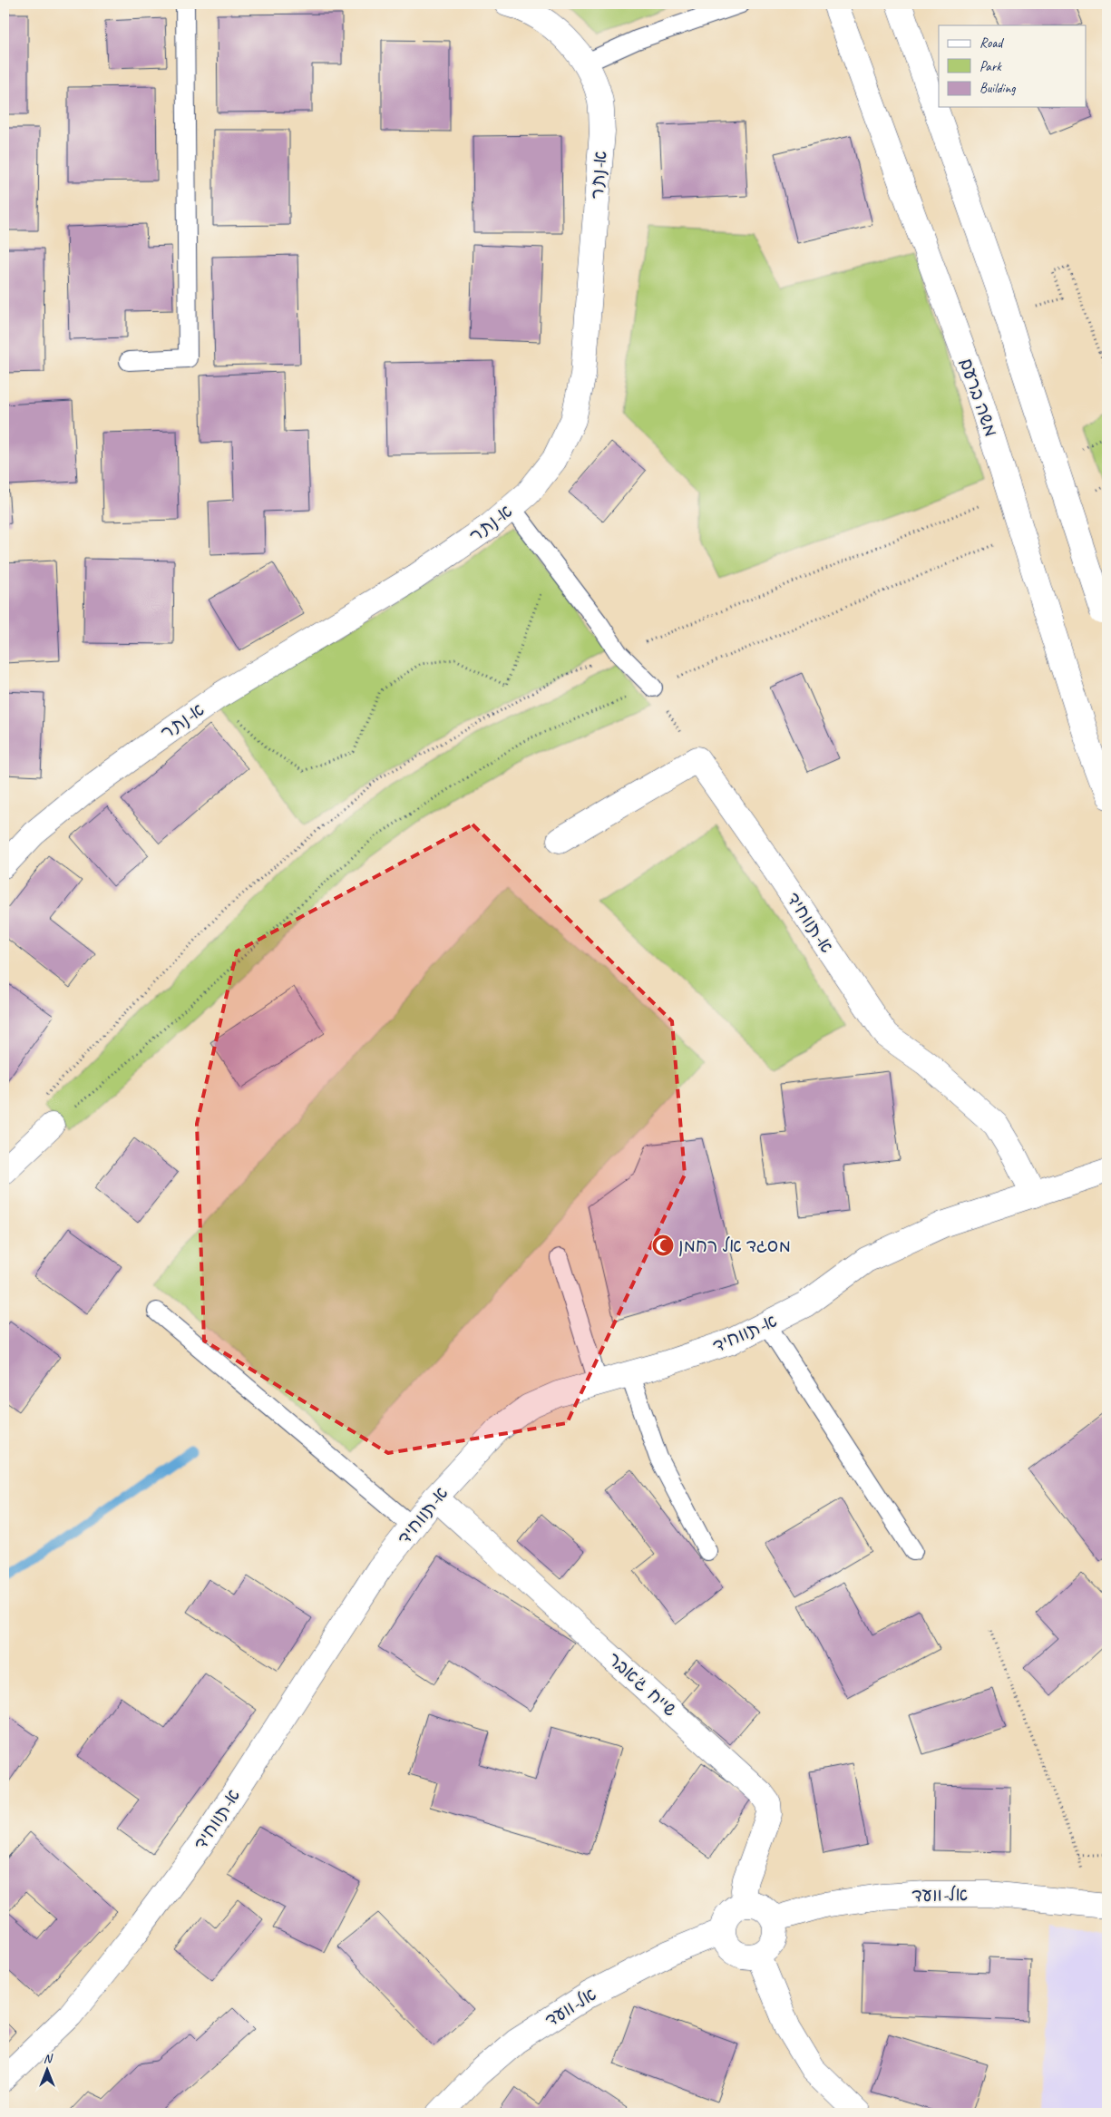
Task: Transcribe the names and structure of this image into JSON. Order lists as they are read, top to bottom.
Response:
{
  "streets": {
    "street": [
      "א-נת'ר",
      "משה ברעם",
      "א-תווחיד",
      "שייח' ג'אבר",
      "אל-וועד"
    ]
  },
  "crossings": [
    ["א-תווחיד", "שייח' ג'אבר"],
    ["שייח' ג'אבר", "אל-וועד"]
  ],
  "places": {
    "mosque": ["מסגד אל רחמן"]
  },
  "legend": ["Road", "Park", "Building"],
  "north": "top"
}
